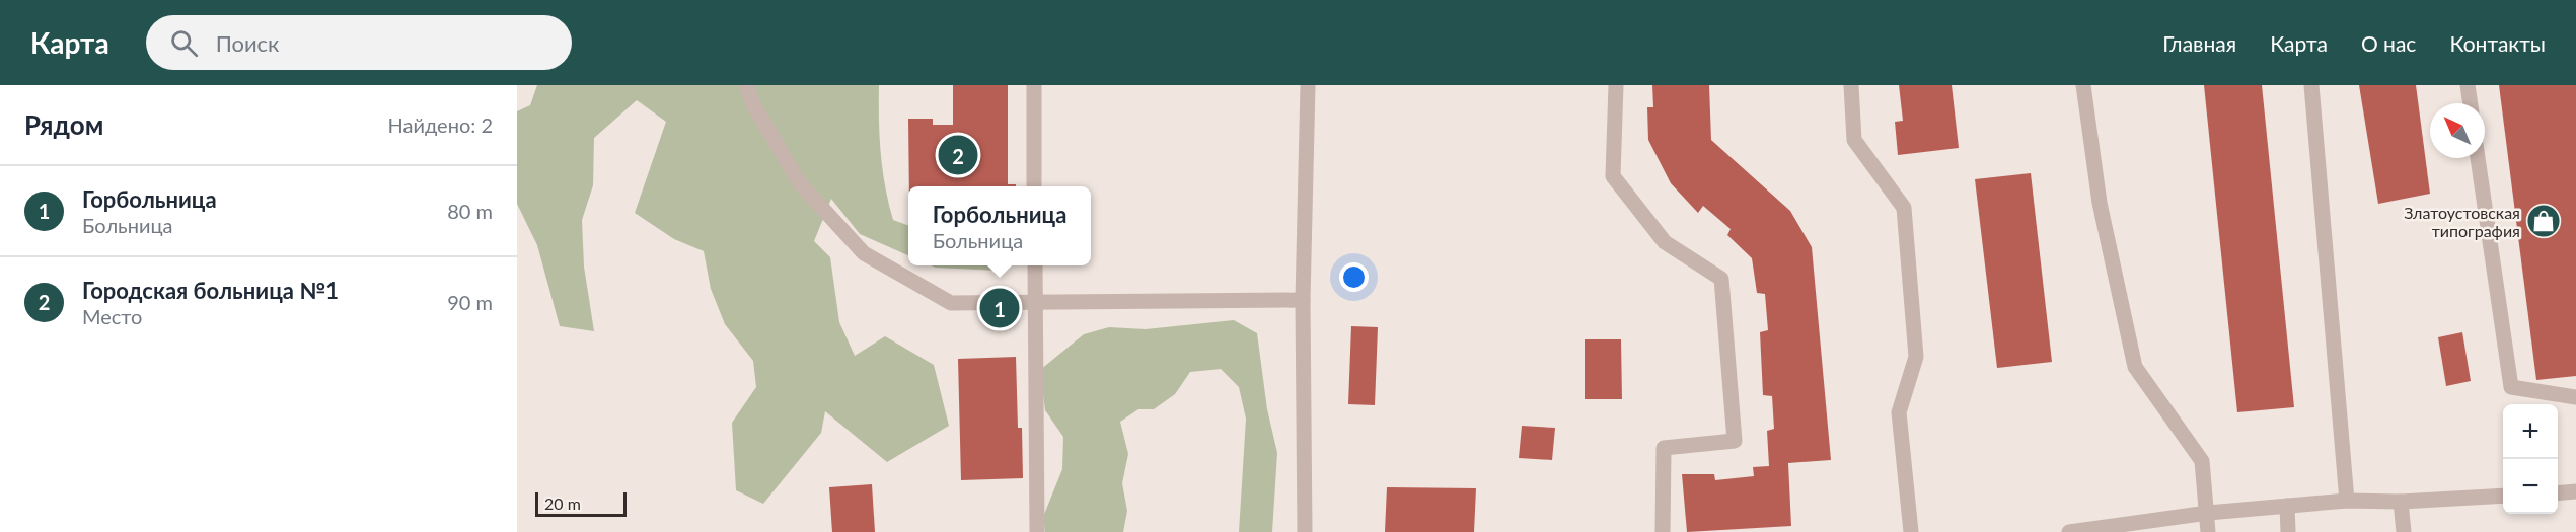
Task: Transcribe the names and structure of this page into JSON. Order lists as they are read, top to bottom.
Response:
{
  "places": {
    "shop": ["Златоустовская типография"]
  },
  "scale_bar": "20 m",
  "north": "top left",
  "page": {
    "header": "Карта",
    "search": "Поиск",
    "nav": [
      "Главная",
      "Карта",
      "О нас",
      "Контакты"
    ],
    "heading": ["Рядом", "Найдено: 2"],
    "pins": ["2", "1"],
    "list": [
      {
        "mark": "1",
        "name": "Горбольница",
        "note": "Больница",
        "value": "80 m"
      },
      {
        "mark": "2",
        "name": "Городская больница №1",
        "note": "Место",
        "value": "90 m"
      }
    ],
    "popup": ["Горбольница", "Больница"],
    "map_buttons": ["+", "−"],
    "scale": "20 m"
  }
}
